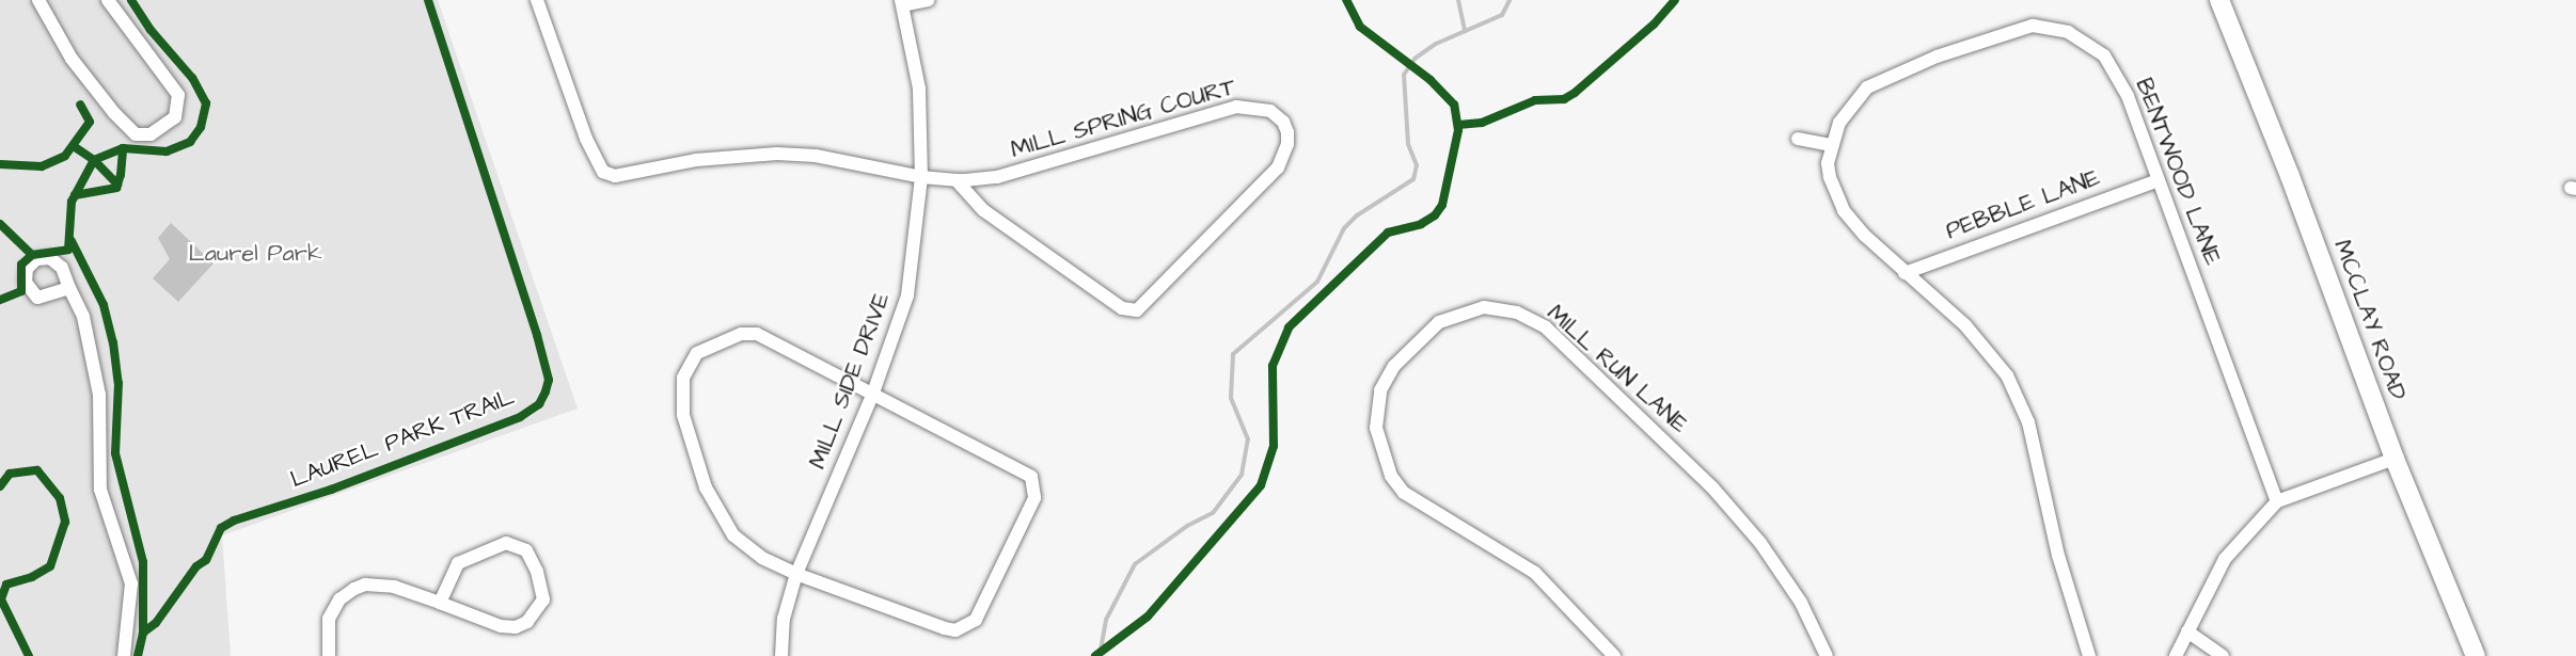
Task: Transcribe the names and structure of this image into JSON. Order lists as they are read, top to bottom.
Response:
{
  "streets": {
    "main road": ["MCCLAY ROAD"],
    "street": [
      "MILL SPRING COURT",
      "BENTWOOD LANE",
      "PEBBLE LANE",
      "MILL RUN LANE",
      "MILL SIDE DRIVE"
    ],
    "cycle path": ["LAUREL PARK TRAIL"]
  },
  "crossings": [
    ["MILL SPRING COURT", "MILL SIDE DRIVE"],
    ["BENTWOOD LANE", "PEBBLE LANE"]
  ],
  "parks": ["Laurel Park"]
}
